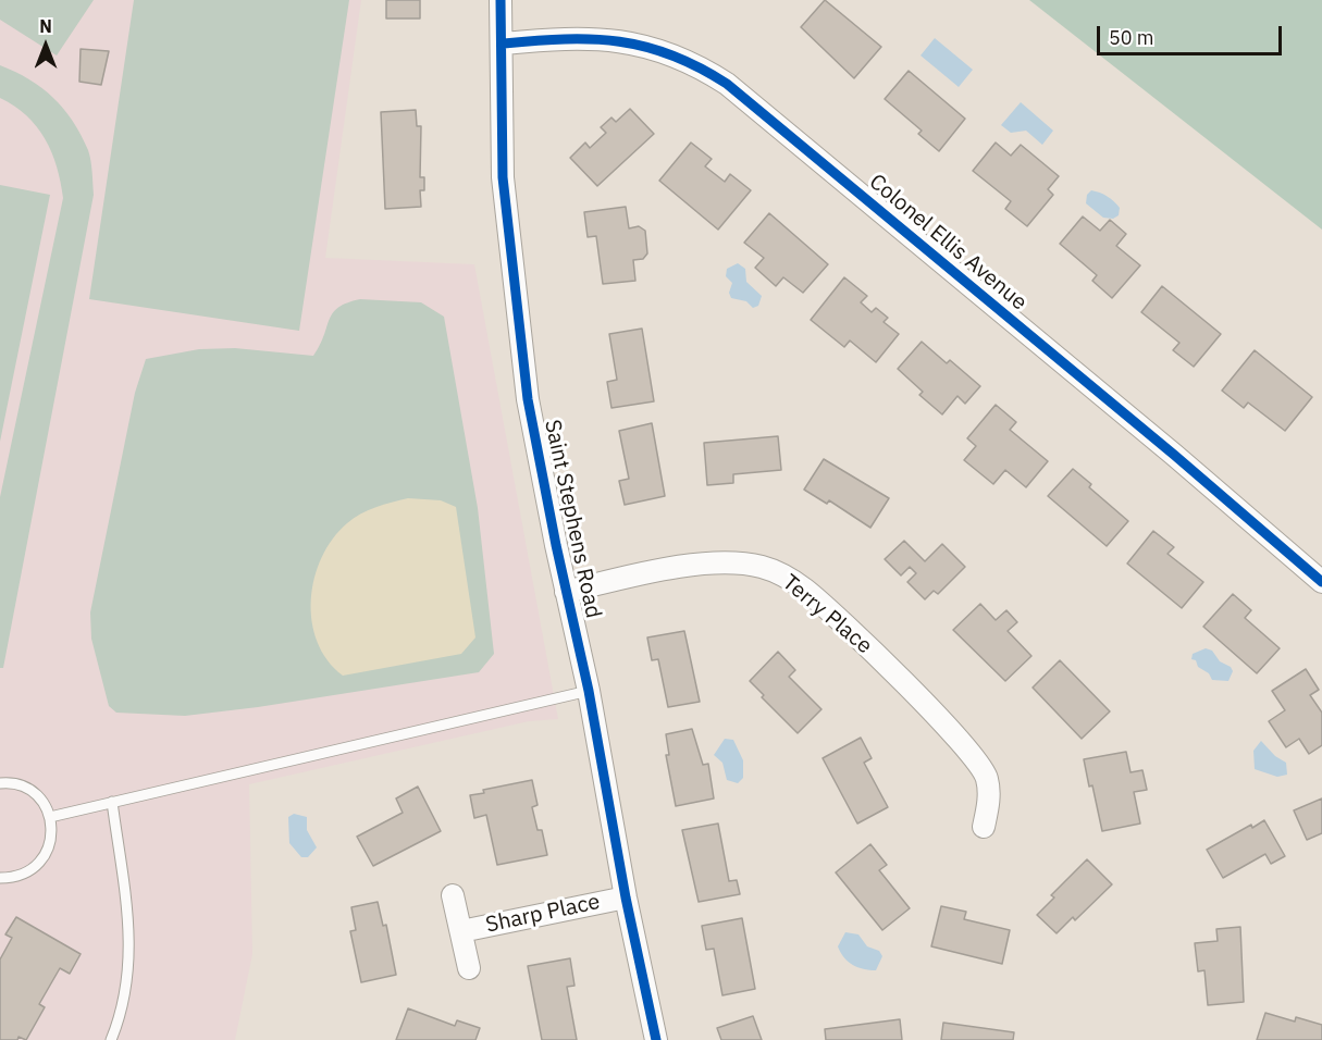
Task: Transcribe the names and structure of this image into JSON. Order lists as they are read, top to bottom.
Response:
{
  "streets": {
    "street": [
      "Colonel Ellis Avenue",
      "Saint Stephens Road",
      "Terry Place",
      "Sharp Place"
    ]
  },
  "crossings": [
    ["Colonel Ellis Avenue", "Saint Stephens Road"],
    ["Saint Stephens Road", "Terry Place"],
    ["Saint Stephens Road", "Sharp Place"]
  ],
  "scale_bar": "50 m",
  "north": "top"
}
